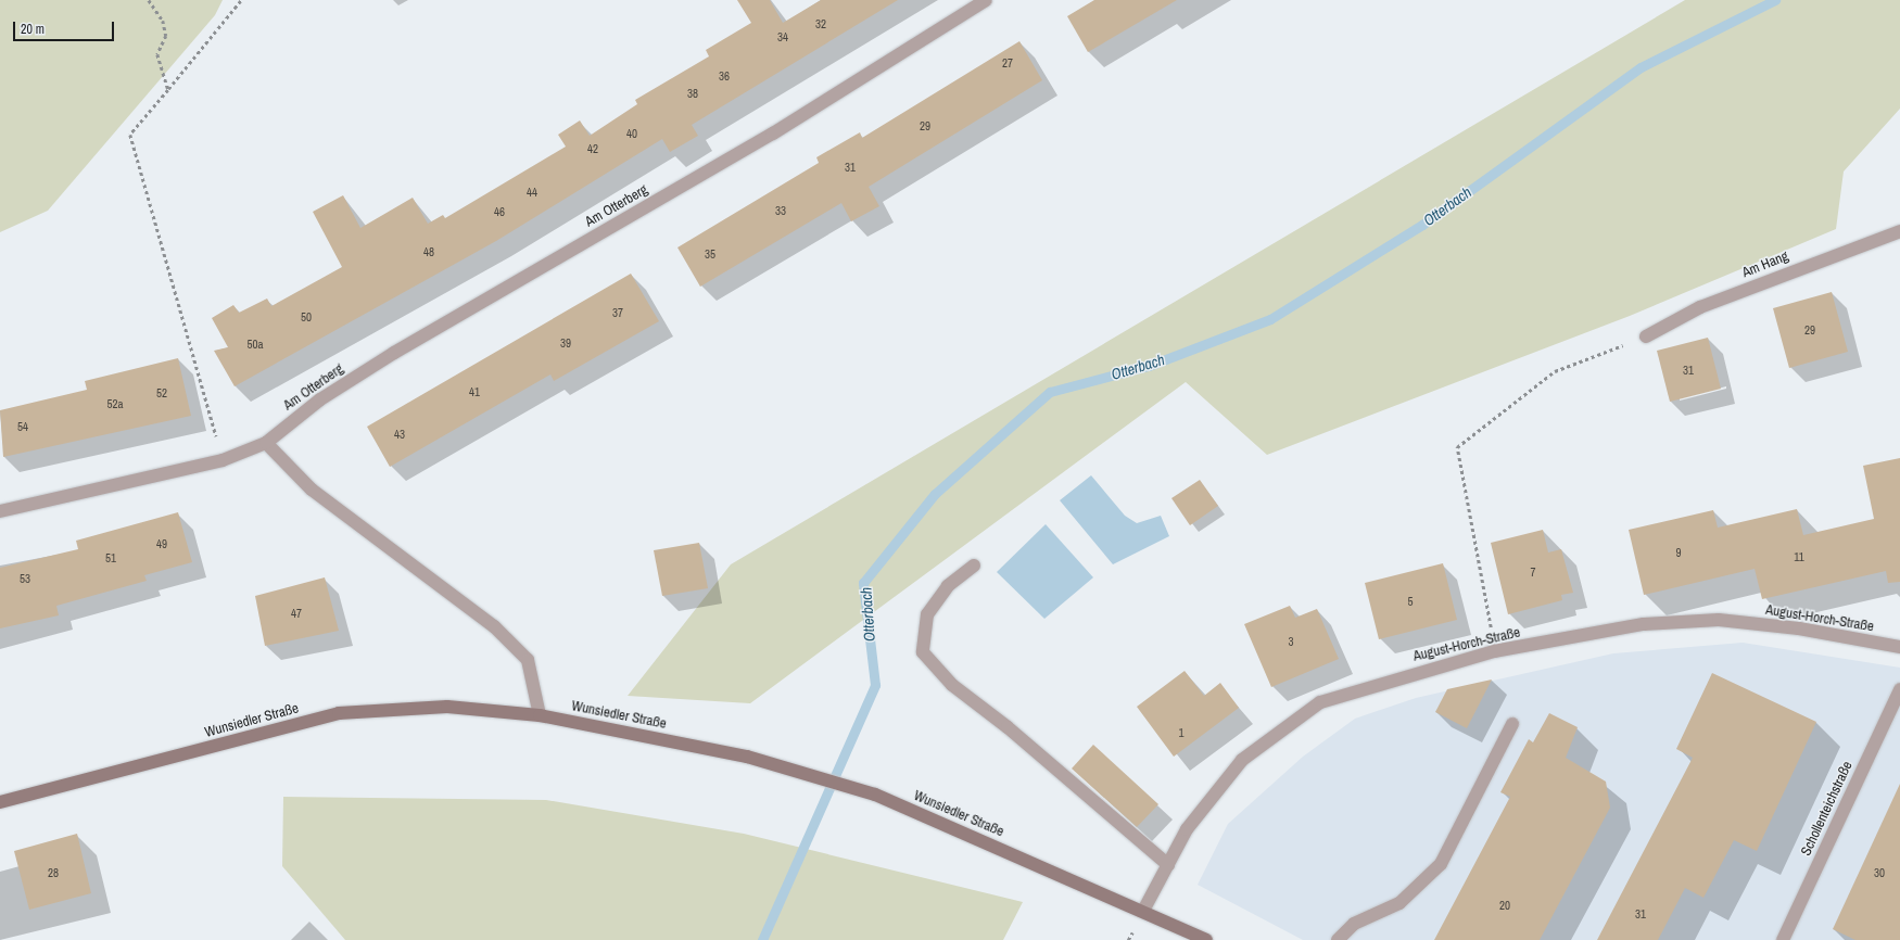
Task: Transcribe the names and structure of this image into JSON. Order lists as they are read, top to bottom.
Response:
{
  "streets": {
    "main road": ["Wunsiedler Straße"],
    "street": [
      "Am Otterberg",
      "Am Hang",
      "August-Horch-Straße",
      "Schollenteichstraße"
    ]
  },
  "crossings": [
    ["August-Horch-Straße", "Wunsiedler Straße"]
  ],
  "water": ["Otterbach"],
  "house_numbers": [
    "32",
    "34",
    "27",
    "36",
    "38",
    "29",
    "40",
    "42",
    "31",
    "44",
    "33",
    "46",
    "48",
    "35",
    "37",
    "50",
    "29",
    "39",
    "50a",
    "31",
    "41",
    "52",
    "52a",
    "54",
    "43",
    "49",
    "9",
    "11",
    "51",
    "7",
    "53",
    "5",
    "47",
    "3",
    "1",
    "28",
    "30",
    "20",
    "31"
  ],
  "scale_bar": "20 m"
}
